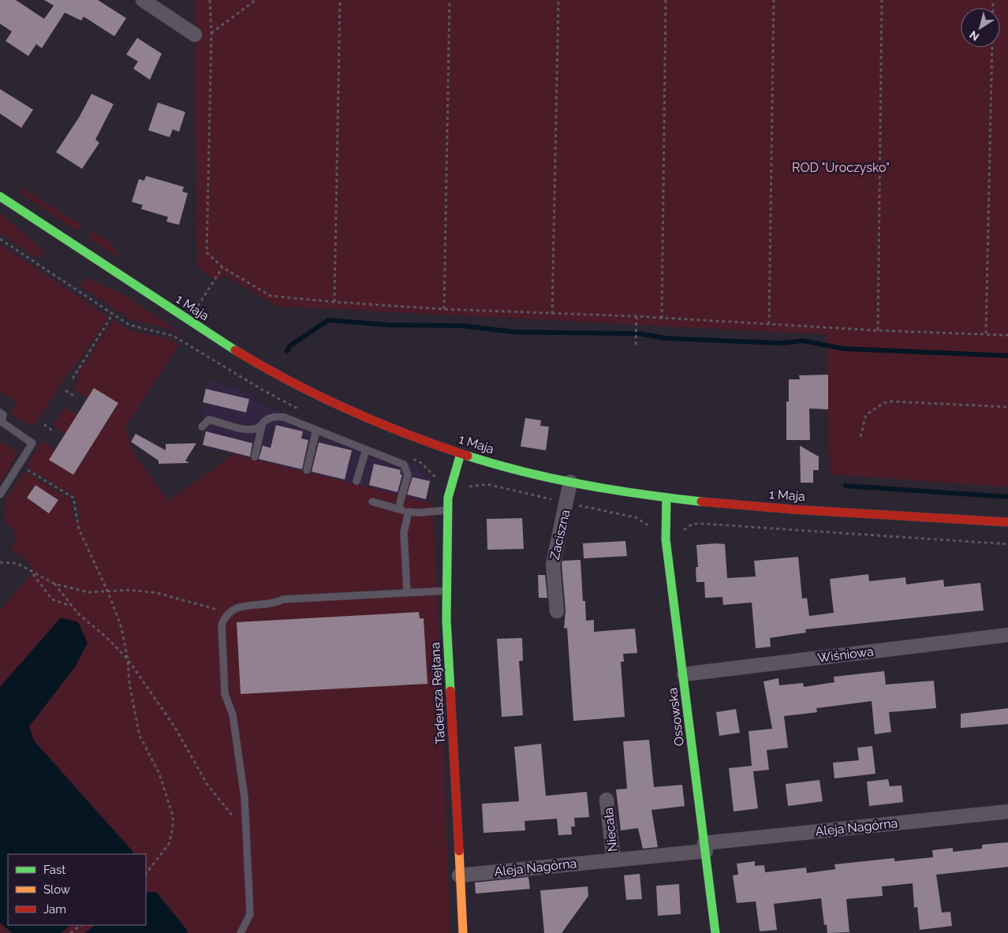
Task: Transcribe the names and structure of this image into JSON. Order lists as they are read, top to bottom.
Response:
{
  "streets": {
    "main road": ["1 Maja", "Tadeusza Rejtana", "Ossowska"],
    "street": [
      "Zaciszna",
      "Wiśniowa",
      "Aleja Nagórna",
      "Niecała"
    ]
  },
  "crossings": [
    ["1 Maja", "Zaciszna"],
    ["1 Maja", "Tadeusza Rejtana"],
    ["1 Maja", "Ossowska"],
    ["Wiśniowa", "Ossowska"],
    ["Tadeusza Rejtana", "Aleja Nagórna"],
    ["Ossowska", "Aleja Nagórna"],
    ["Aleja Nagórna", "Niecała"]
  ],
  "parks": ["ROD \"Uroczysko\""],
  "legend": ["Fast", "Slow", "Jam"],
  "north": "bottom left"
}
